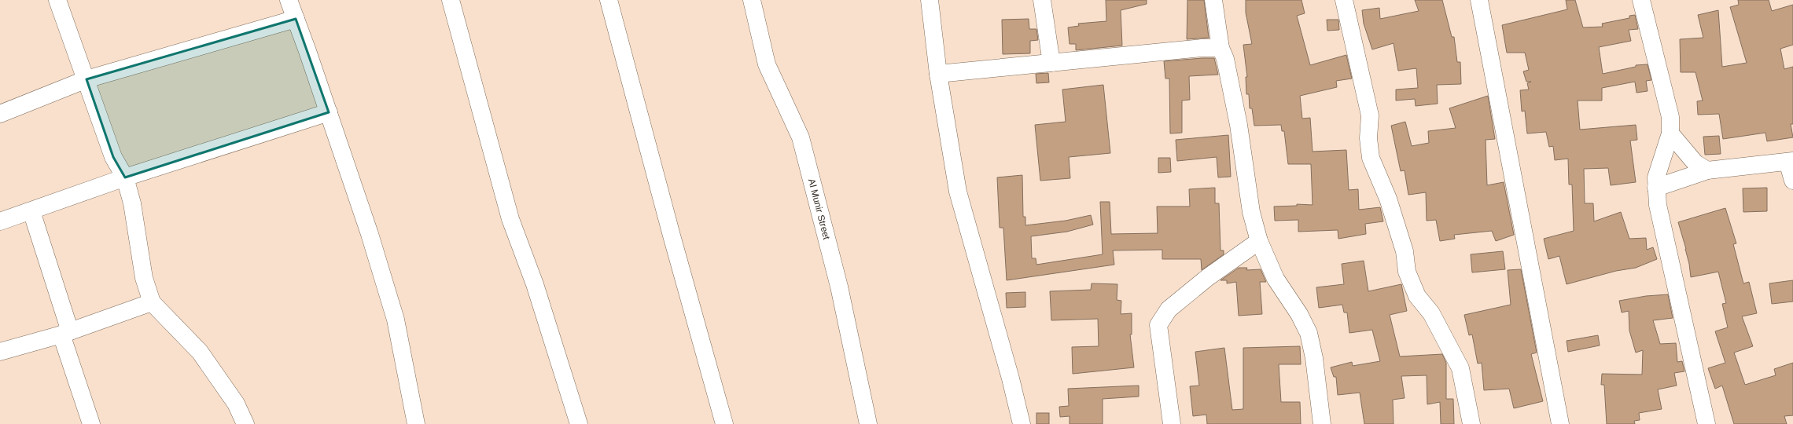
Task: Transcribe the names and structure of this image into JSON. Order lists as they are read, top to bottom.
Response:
{
  "streets": {
    "street": ["Al Munir Street"]
  }
}
